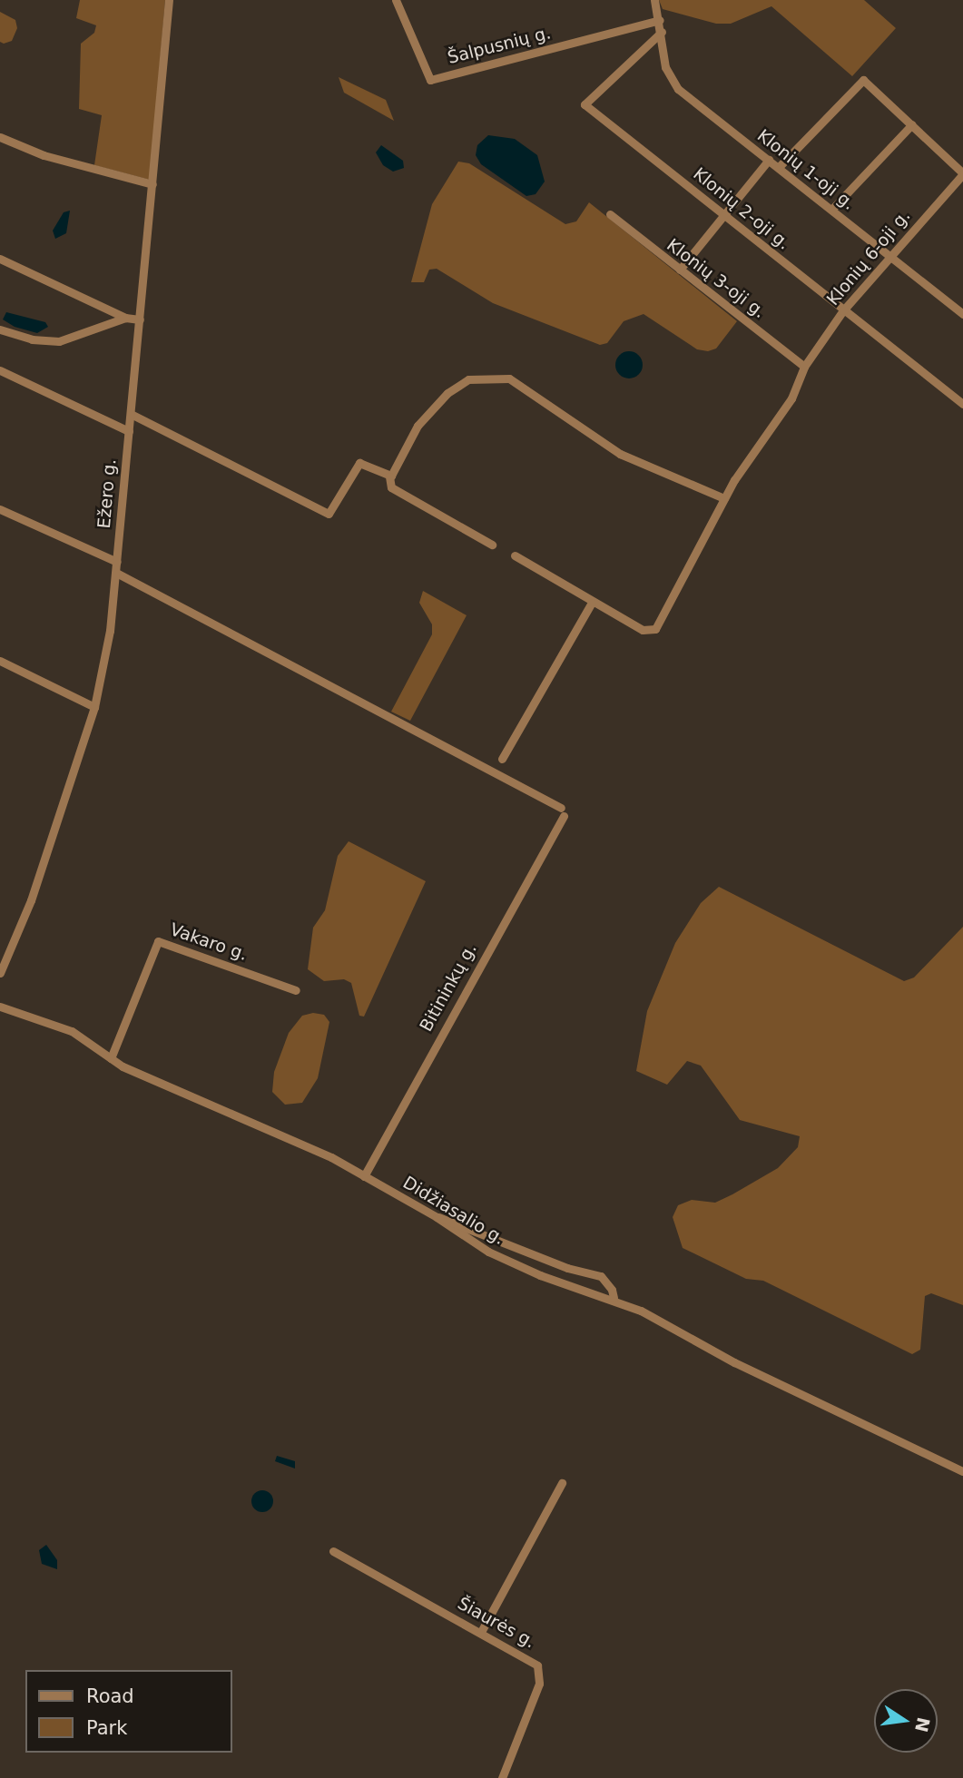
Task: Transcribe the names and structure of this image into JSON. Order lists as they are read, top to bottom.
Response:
{
  "streets": {
    "street": [
      "Šalpusnių g.",
      "Klonių 1-oji g.",
      "Klonių 2-oji g.",
      "Klonių 6-oji g.",
      "Klonių 3-oji g.",
      "Ežero g.",
      "Vakaro g.",
      "Bitininkų g.",
      "Didžiasalio g.",
      "Šiaurės g."
    ]
  },
  "crossings": [
    ["Šalpusnių g.", "Klonių 1-oji g."],
    ["Klonių 1-oji g.", "Klonių 2-oji g."],
    ["Klonių 1-oji g.", "Klonių 6-oji g."],
    ["Klonių 2-oji g.", "Klonių 6-oji g."],
    ["Klonių 6-oji g.", "Klonių 3-oji g."],
    ["Ežero g.", "Bitininkų g."],
    ["Vakaro g.", "Didžiasalio g."],
    ["Bitininkų g.", "Didžiasalio g."]
  ],
  "legend": ["Road", "Park"],
  "north": "right"
}
